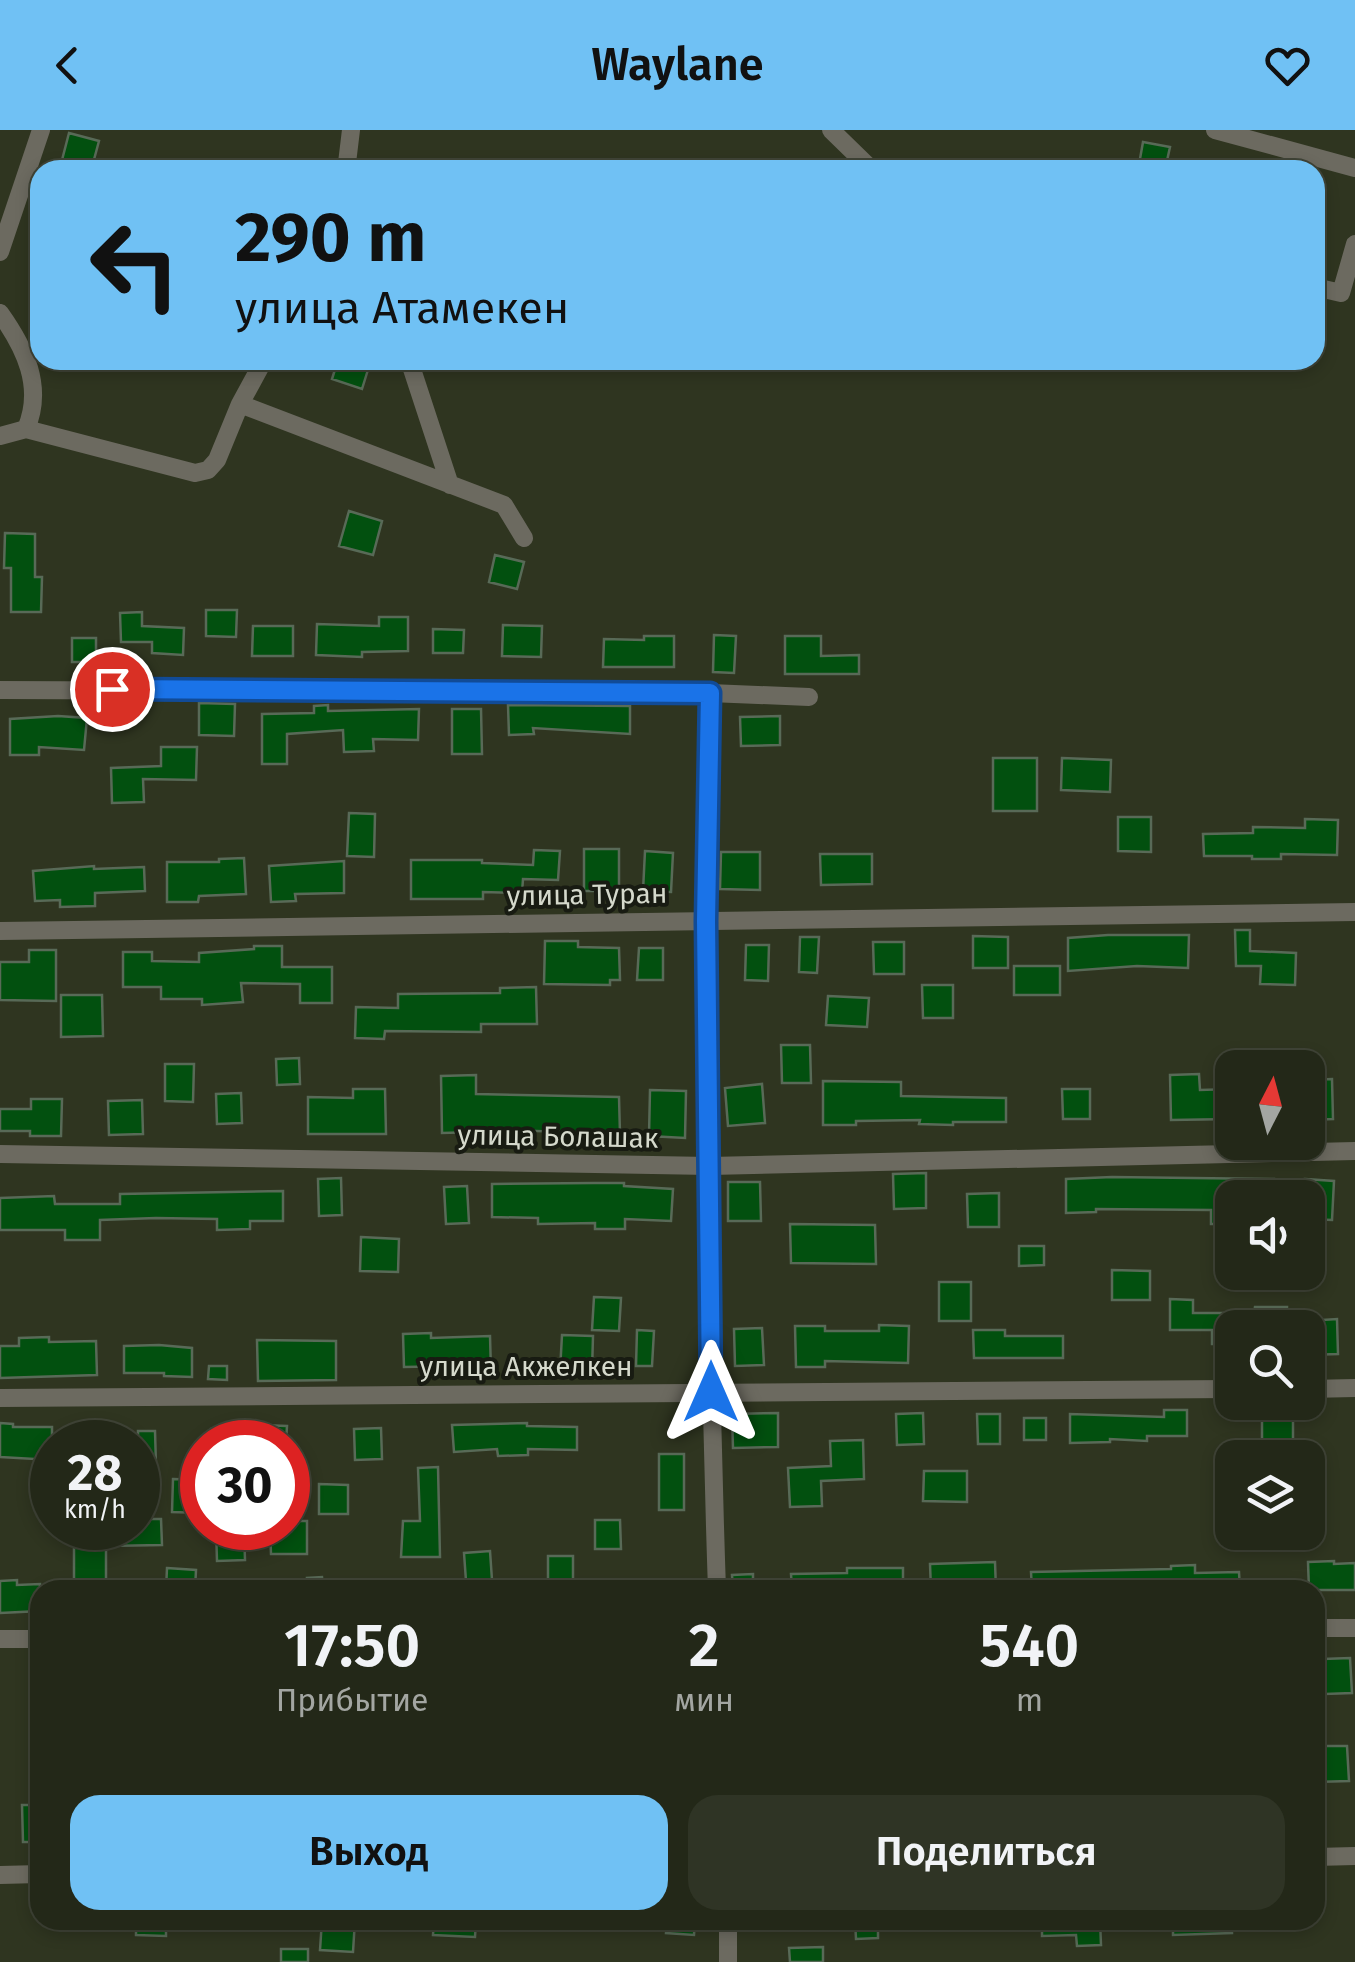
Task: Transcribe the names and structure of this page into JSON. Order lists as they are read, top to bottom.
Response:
{
  "streets": {
    "street": ["улица Туран", "улица Болашак", "улица Акжелкен"]
  },
  "north": "top",
  "page": {
    "header": "Waylane",
    "turn": ["290 m", "улица Атамекен"],
    "speed": "28 km/h",
    "limit": "30",
    "eta": [
      "17:50",
      "Прибытие",
      "2",
      "мин",
      "540",
      "m"
    ],
    "buttons": ["Выход", "Поделиться"]
  }
}
